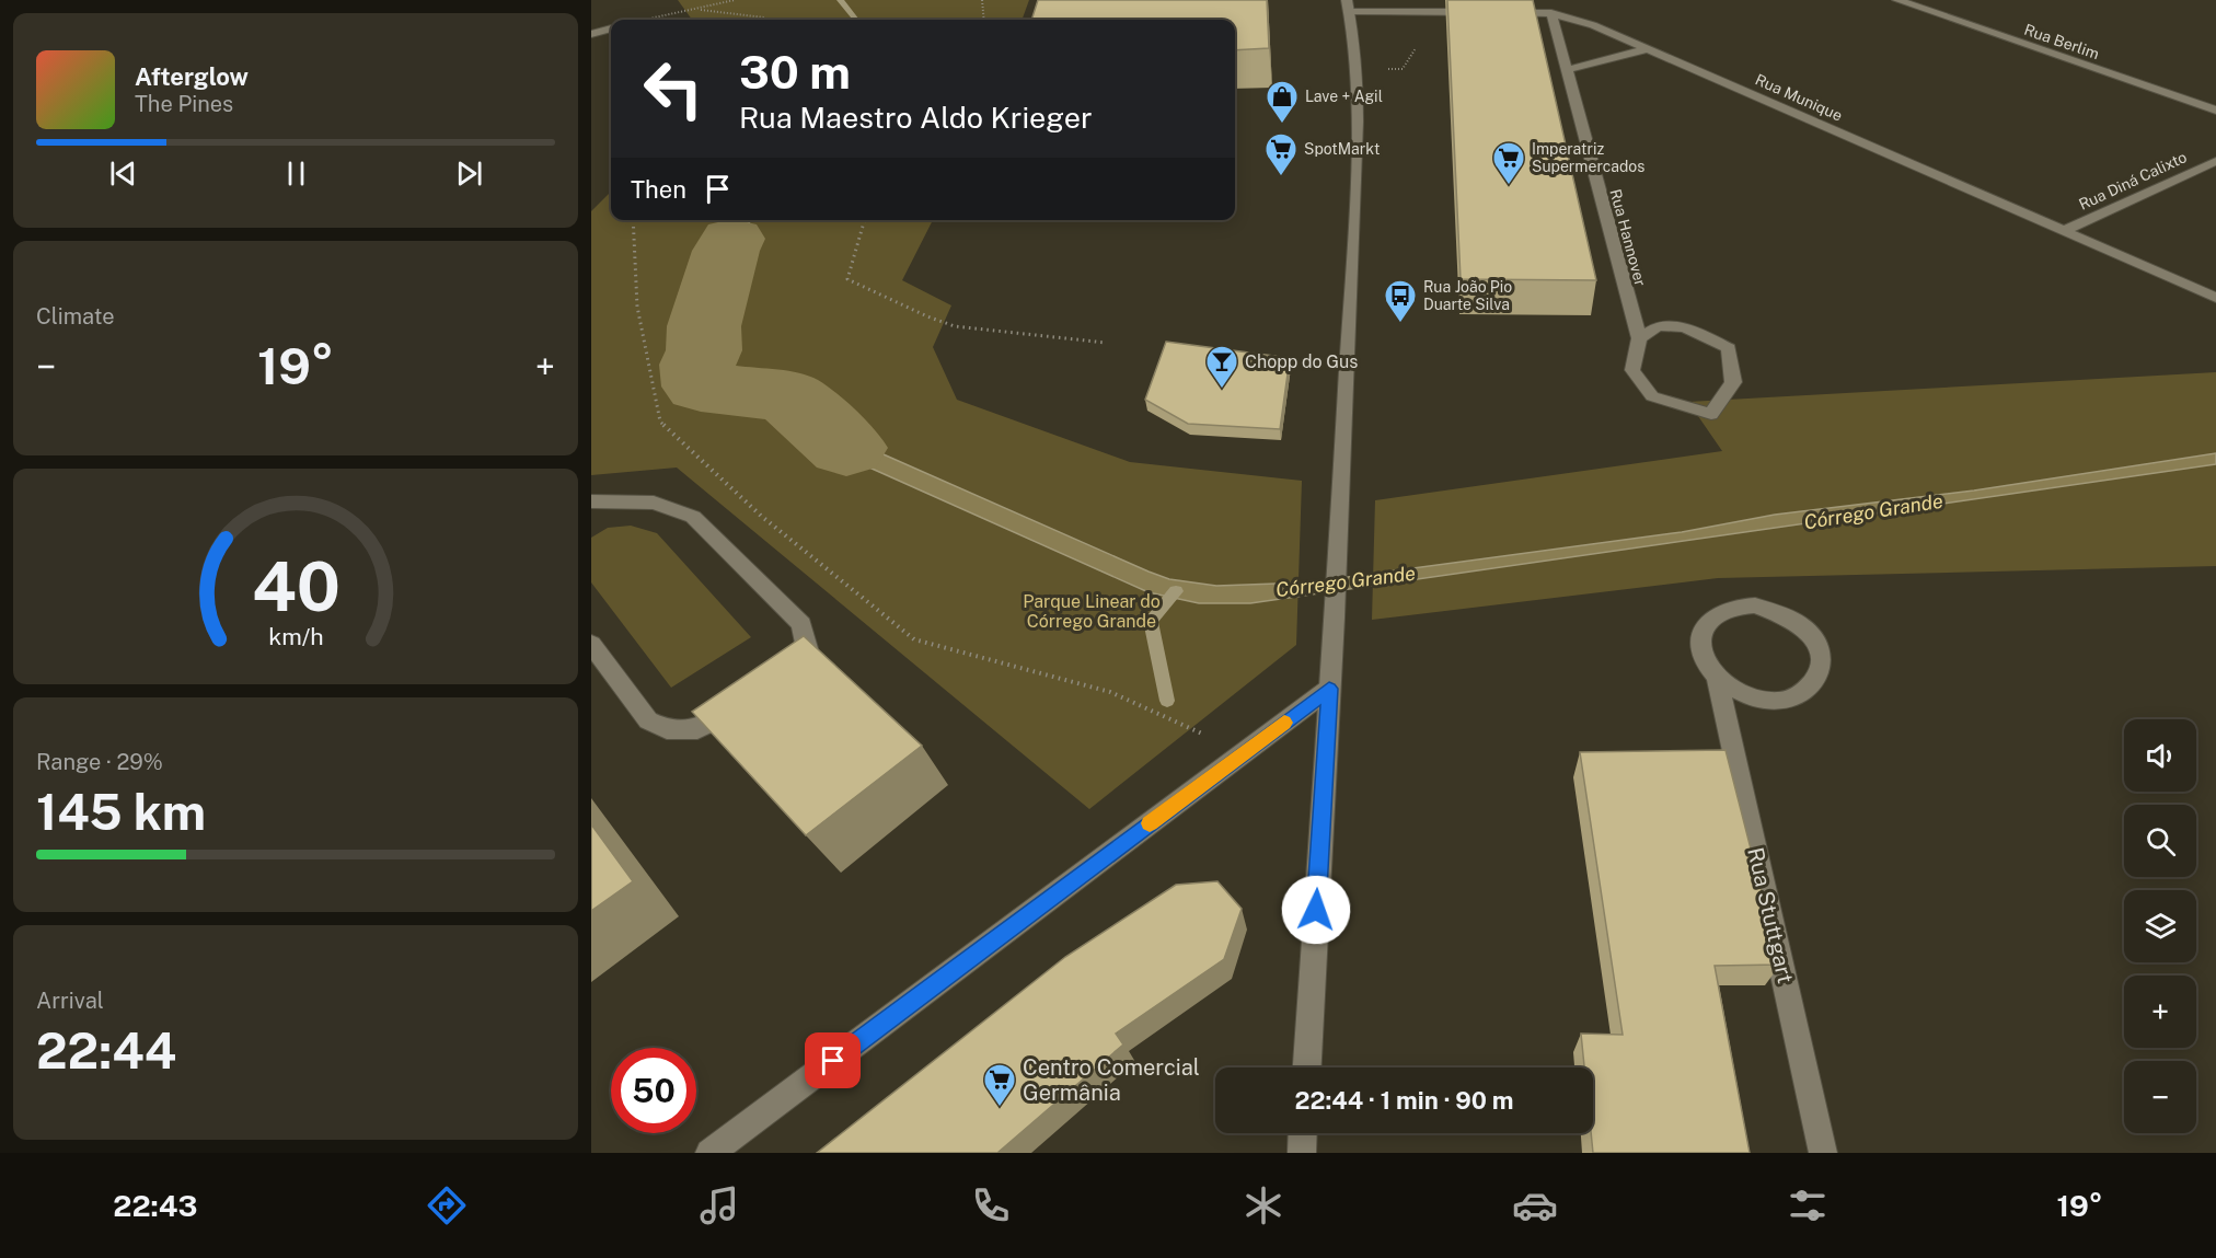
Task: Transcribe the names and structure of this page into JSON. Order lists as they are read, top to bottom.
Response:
{
  "streets": {
    "street": [
      "Rua Berlim",
      "Rua Munique",
      "Rua Diná Calixto",
      "Rua Hannover",
      "Rua Stuttgart"
    ]
  },
  "crossings": [
    ["Rua Munique", "Rua Diná Calixto"],
    ["Rua Munique", "Rua Hannover"]
  ],
  "water": ["Córrego Grande"],
  "parks": ["Parque Linear do Córrego Grande"],
  "places": {
    "shop": ["Lave + Agil"],
    "supermarket": ["SpotMarkt", "Imperatriz Supermercados", "Centro Comercial Germânia"],
    "bus stop": ["Rua João Pio Duarte Silva"],
    "bar": ["Chopp do Gus"]
  },
  "page": {
    "turn": ["30 m", "Rua Maestro Aldo Krieger"],
    "song": ["Afterglow", "The Pines"],
    "then": "Then",
    "tile": [
      "Climate",
      ["Range · 29%", "145 km"],
      ["Arrival", "22:44"]
    ],
    "heat": ["−", "19°", "+"],
    "map_buttons": ["+", "−"],
    "limit": "50",
    "trip": "22:44 · 1 min · 90 m",
    "tabs": ["22:43", "19°"],
    "gauge": ["40", "km/h"]
  }
}
